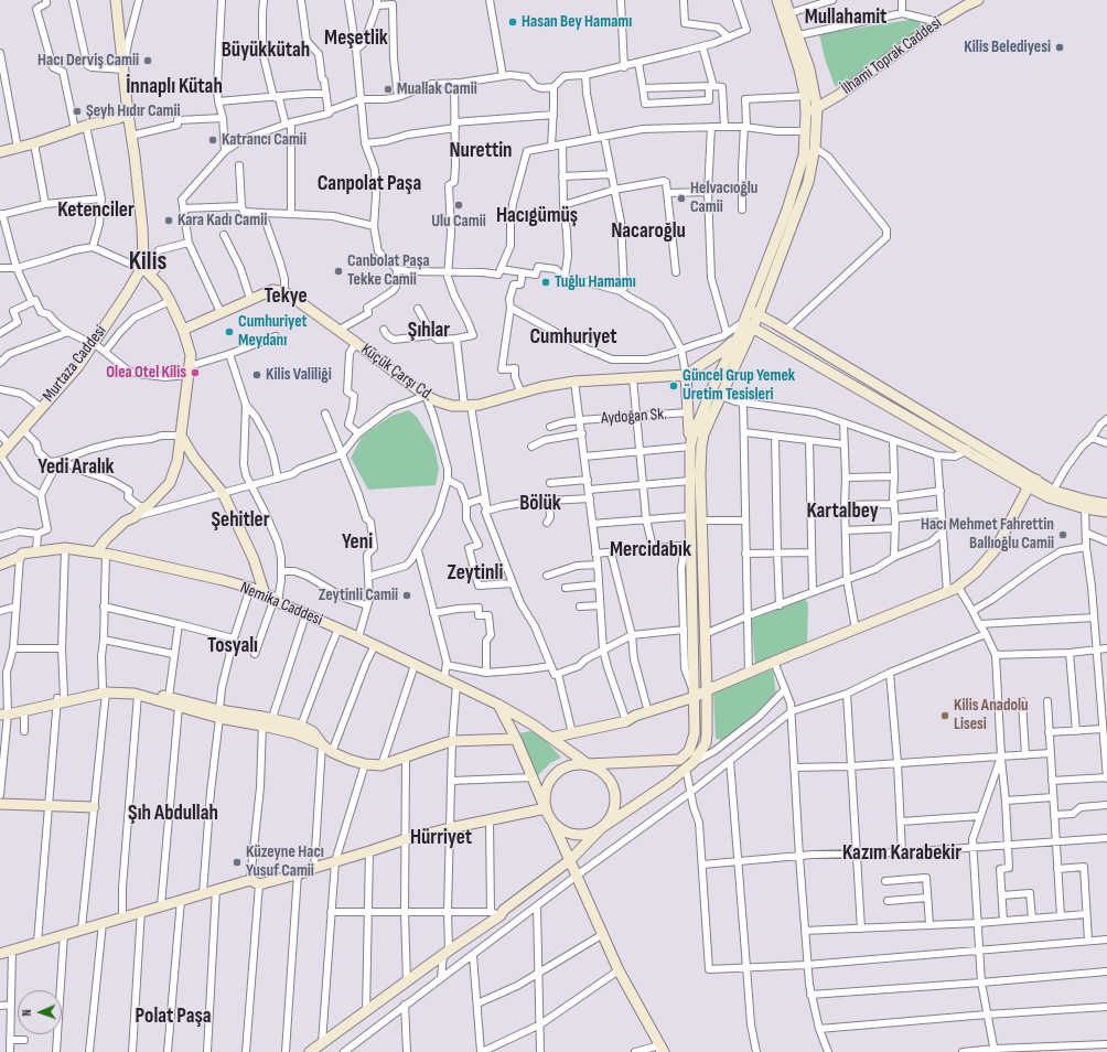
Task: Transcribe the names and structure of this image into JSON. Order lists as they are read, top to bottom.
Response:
{
  "streets": {
    "main road": [
      "İlhami Toprak Caddesi",
      "Murtaza Caddesi",
      "Küçük Çarşı Cd.",
      "Nemika Caddesi"
    ],
    "street": ["Aydoğan Sk."]
  },
  "districts": [
    "Mullahamit",
    "Meşetlik",
    "Büyükkütah",
    "İnnaplı Kütah",
    "Nurettin",
    "Canpolat Paşa",
    "Ketenciler",
    "Hacıgümüş",
    "Nacaroğlu",
    "Kilis",
    "Tekye",
    "Şıhlar",
    "Cumhuriyet",
    "Yedi Aralık",
    "Bölük",
    "Kartalbey",
    "Şehitler",
    "Yeni",
    "Mercidabık",
    "Zeytinli",
    "Tosyalı",
    "Şıh Abdullah",
    "Hürriyet",
    "Kazım Karabekir",
    "Polat Paşa"
  ],
  "places": [
    "Hasan Bey Hamamı",
    "Kilis Belediyesi",
    "Hacı Derviş Camii",
    "Muallak Camii",
    "Şeyh Hıdır Camii",
    "Katrancı Camii",
    "Helvacıoğlu Camii",
    "Ulu Camii",
    "Kara Kadı Camii",
    "Canbolat Paşa Tekke Camii",
    "Tuğlu Hamamı",
    "Cumhuriyet Meydanı",
    "Olea Otel Kilis",
    "Kilis Valiliği",
    "Güncel Grup Yemek Üretim Tesisleri",
    "Hacı Mehmet Fahrettin Ballıoğlu Camii",
    "Zeytinli Camii",
    "Kilis Anadolu Lisesi",
    "Küzeyne Hacı Yusuf Camii"
  ],
  "north": "left"
}
